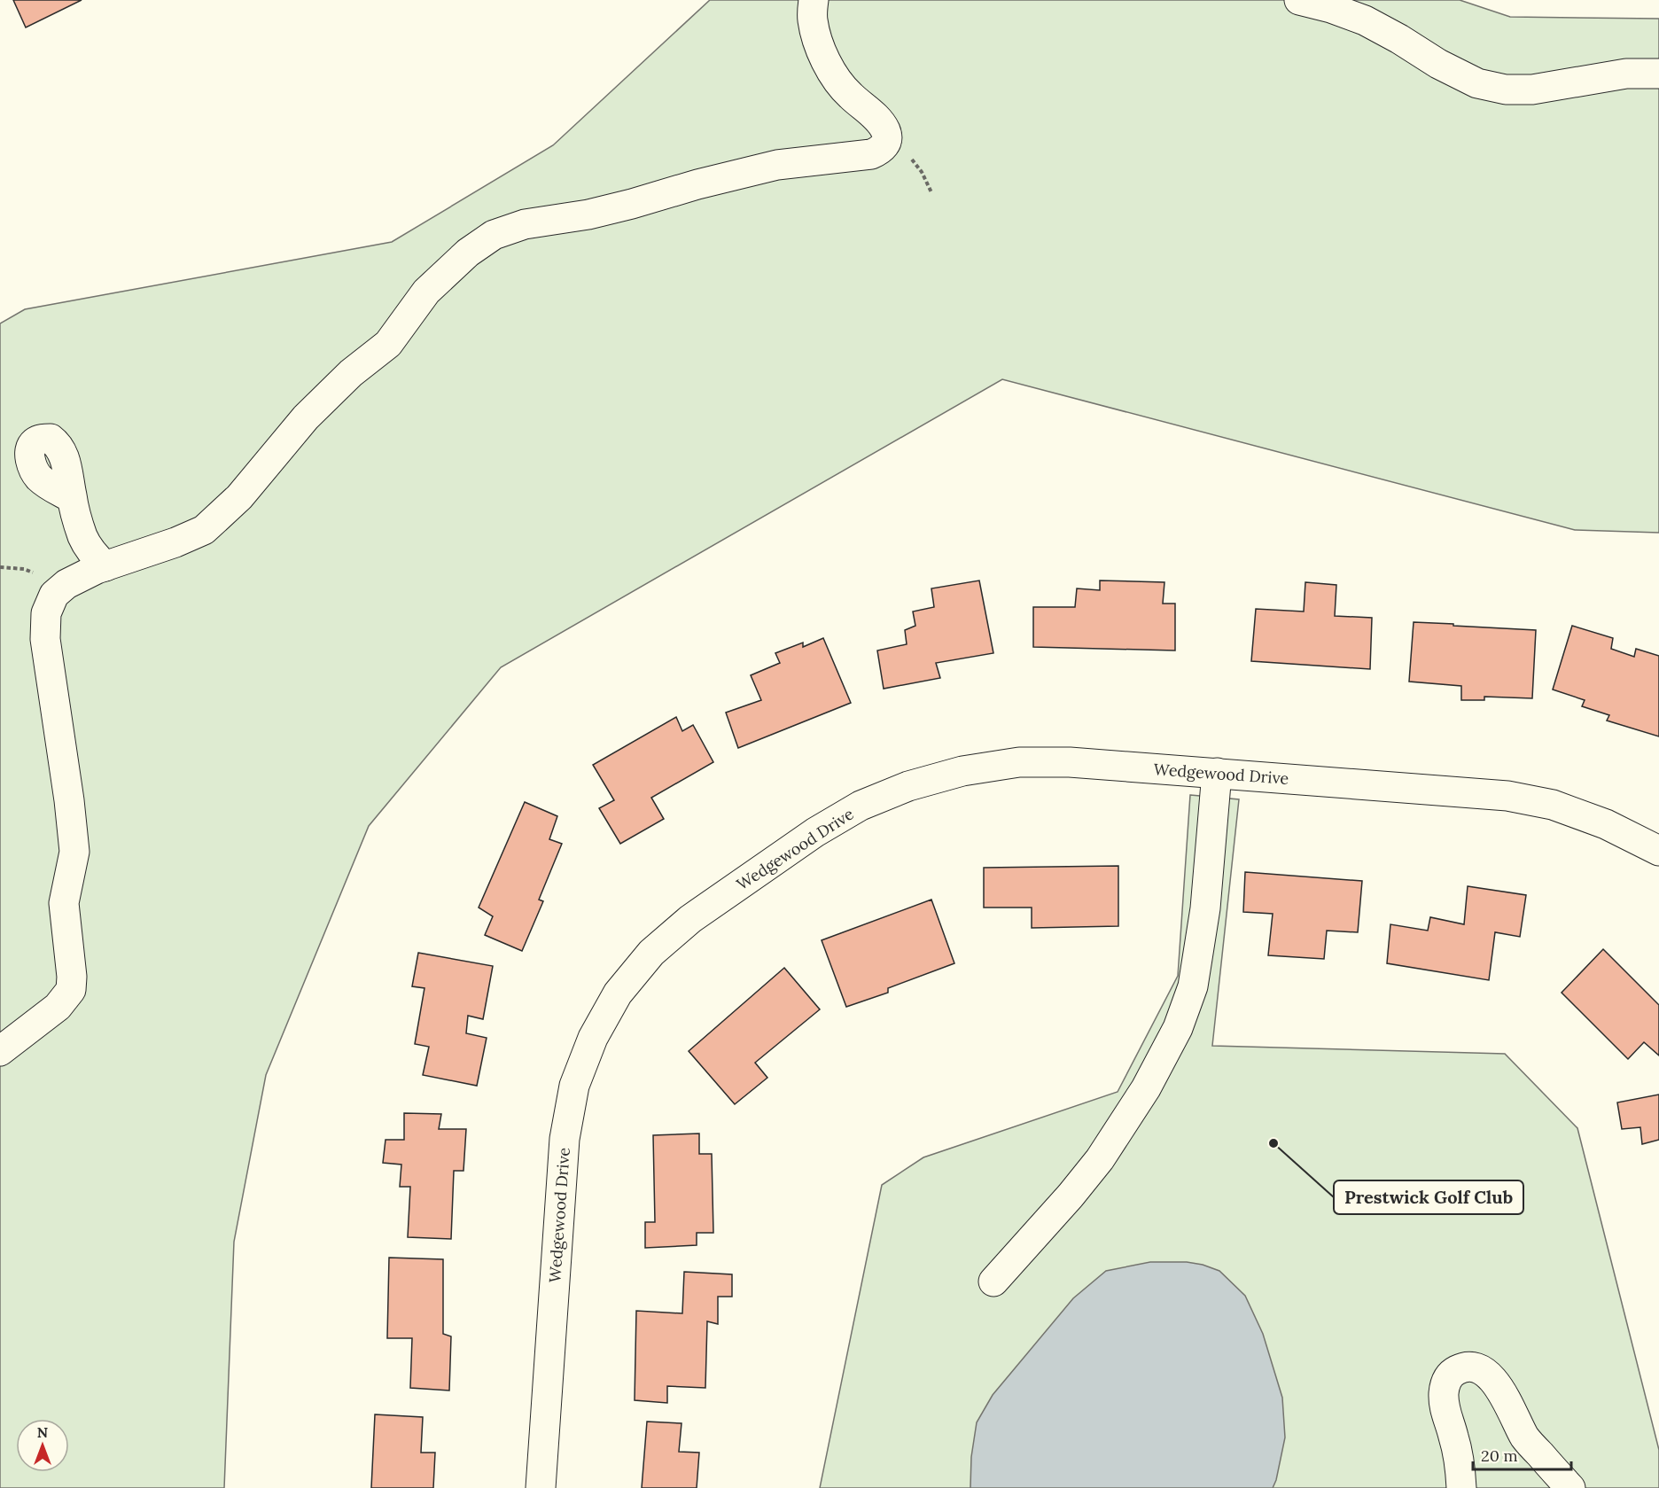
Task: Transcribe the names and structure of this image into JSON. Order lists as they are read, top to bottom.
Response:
{
  "streets": {
    "street": ["Wedgewood Drive"]
  },
  "places": ["Prestwick Golf Club"],
  "scale_bar": "20 m",
  "north": "top"
}
